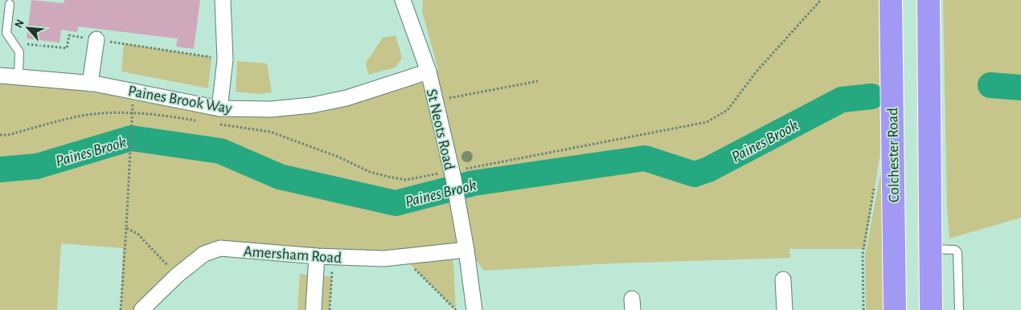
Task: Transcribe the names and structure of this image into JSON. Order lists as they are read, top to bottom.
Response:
{
  "streets": {
    "highway": ["Colchester Road"],
    "street": ["Paines Brook Way", "St Neots Road", "Amersham Road"]
  },
  "crossings": [
    ["Paines Brook Way", "St Neots Road"],
    ["St Neots Road", "Amersham Road"]
  ],
  "water": ["Paines Brook"],
  "north": "top left"
}
